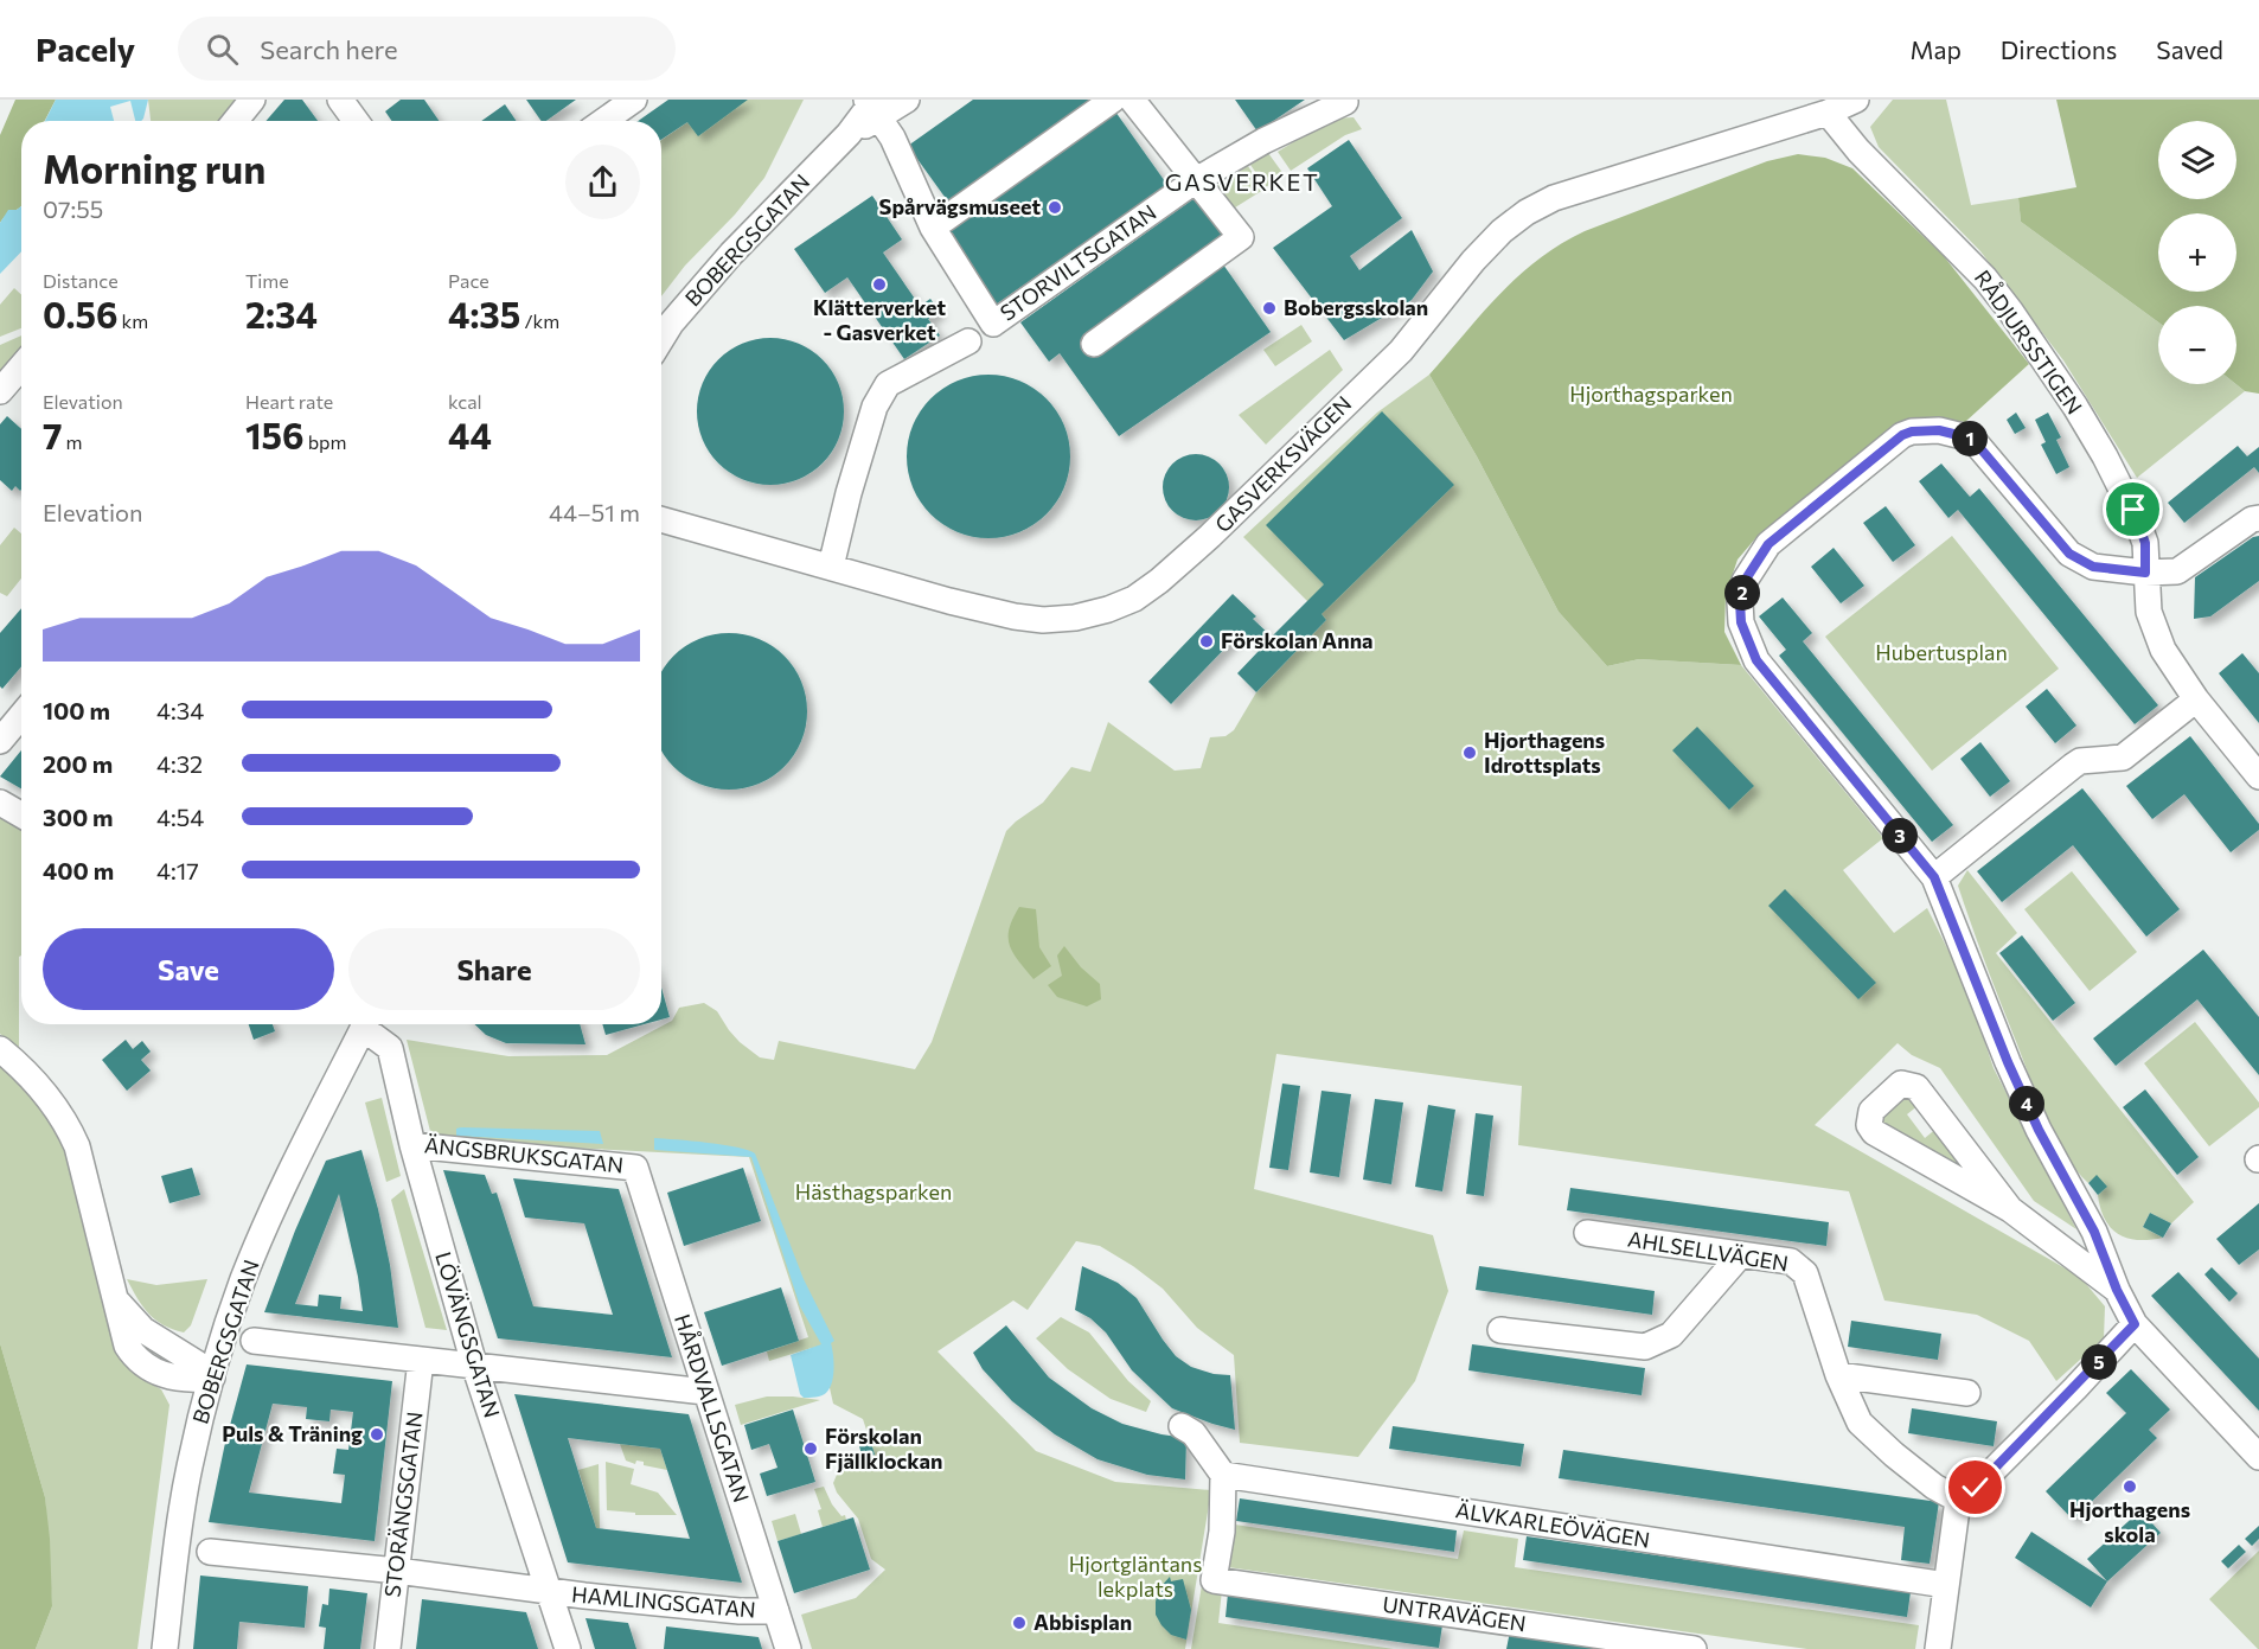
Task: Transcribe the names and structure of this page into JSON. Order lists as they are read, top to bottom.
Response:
{
  "streets": {
    "street": [
      "BOBERGSGATAN",
      "STORVILTSGATAN",
      "RÅDJURSSTIGEN",
      "GASVERKSVÄGEN",
      "ÄNGSBRUKSGATAN",
      "AHLSELLVÄGEN",
      "LÖVÄNGSGATAN",
      "HÅRDVALLSGATAN",
      "STORÄNGSGATAN",
      "ÄLVKARLEÖVÄGEN",
      "HAMLINGSGATAN",
      "UNTRAVÄGEN"
    ]
  },
  "crossings": [
    ["BOBERGSGATAN", "STORVILTSGATAN"],
    ["RÅDJURSSTIGEN", "GASVERKSVÄGEN"],
    ["ÄNGSBRUKSGATAN", "LÖVÄNGSGATAN"],
    ["ÄNGSBRUKSGATAN", "HÅRDVALLSGATAN"],
    ["LÖVÄNGSGATAN", "HAMLINGSGATAN"],
    ["HÅRDVALLSGATAN", "HAMLINGSGATAN"],
    ["STORÄNGSGATAN", "HAMLINGSGATAN"],
    ["ÄLVKARLEÖVÄGEN", "UNTRAVÄGEN"]
  ],
  "districts": ["GASVERKET"],
  "parks": [
    "Hjorthagsparken",
    "Hubertusplan",
    "Hästhagsparken",
    "Hjortgläntans lekplats"
  ],
  "places": [
    "Spårvägsmuseet",
    "Klätterverket - Gasverket",
    "Bobergsskolan",
    "Förskolan Anna",
    "Hjorthagens Idrottsplats",
    "Puls & Träning",
    "Förskolan Fjällklockan",
    "Hjorthagens skola",
    "Abbisplan"
  ],
  "page": {
    "header": "Pacely",
    "search": "Search here",
    "nav": ["Map", "Directions", "Saved"],
    "map_buttons": ["+", "−"],
    "heading": ["Morning run", "07:55"],
    "stats": [
      ["Distance", "0.56 km"],
      ["Time", "2:34"],
      ["Pace", "4:35 /km"],
      ["Elevation", "7 m"],
      ["Heart rate", "156 bpm"],
      ["kcal", "44"]
    ],
    "pins": [
      "1",
      "2",
      "3",
      "4",
      "5"
    ],
    "chart": ["Elevation", "44–51 m"],
    "list": [
      {
        "name": "100 m",
        "note": "4:34"
      },
      {
        "name": "200 m",
        "note": "4:32"
      },
      {
        "name": "300 m",
        "note": "4:54"
      },
      {
        "name": "400 m",
        "note": "4:17"
      }
    ],
    "buttons": ["Save", "Share"]
  }
}
